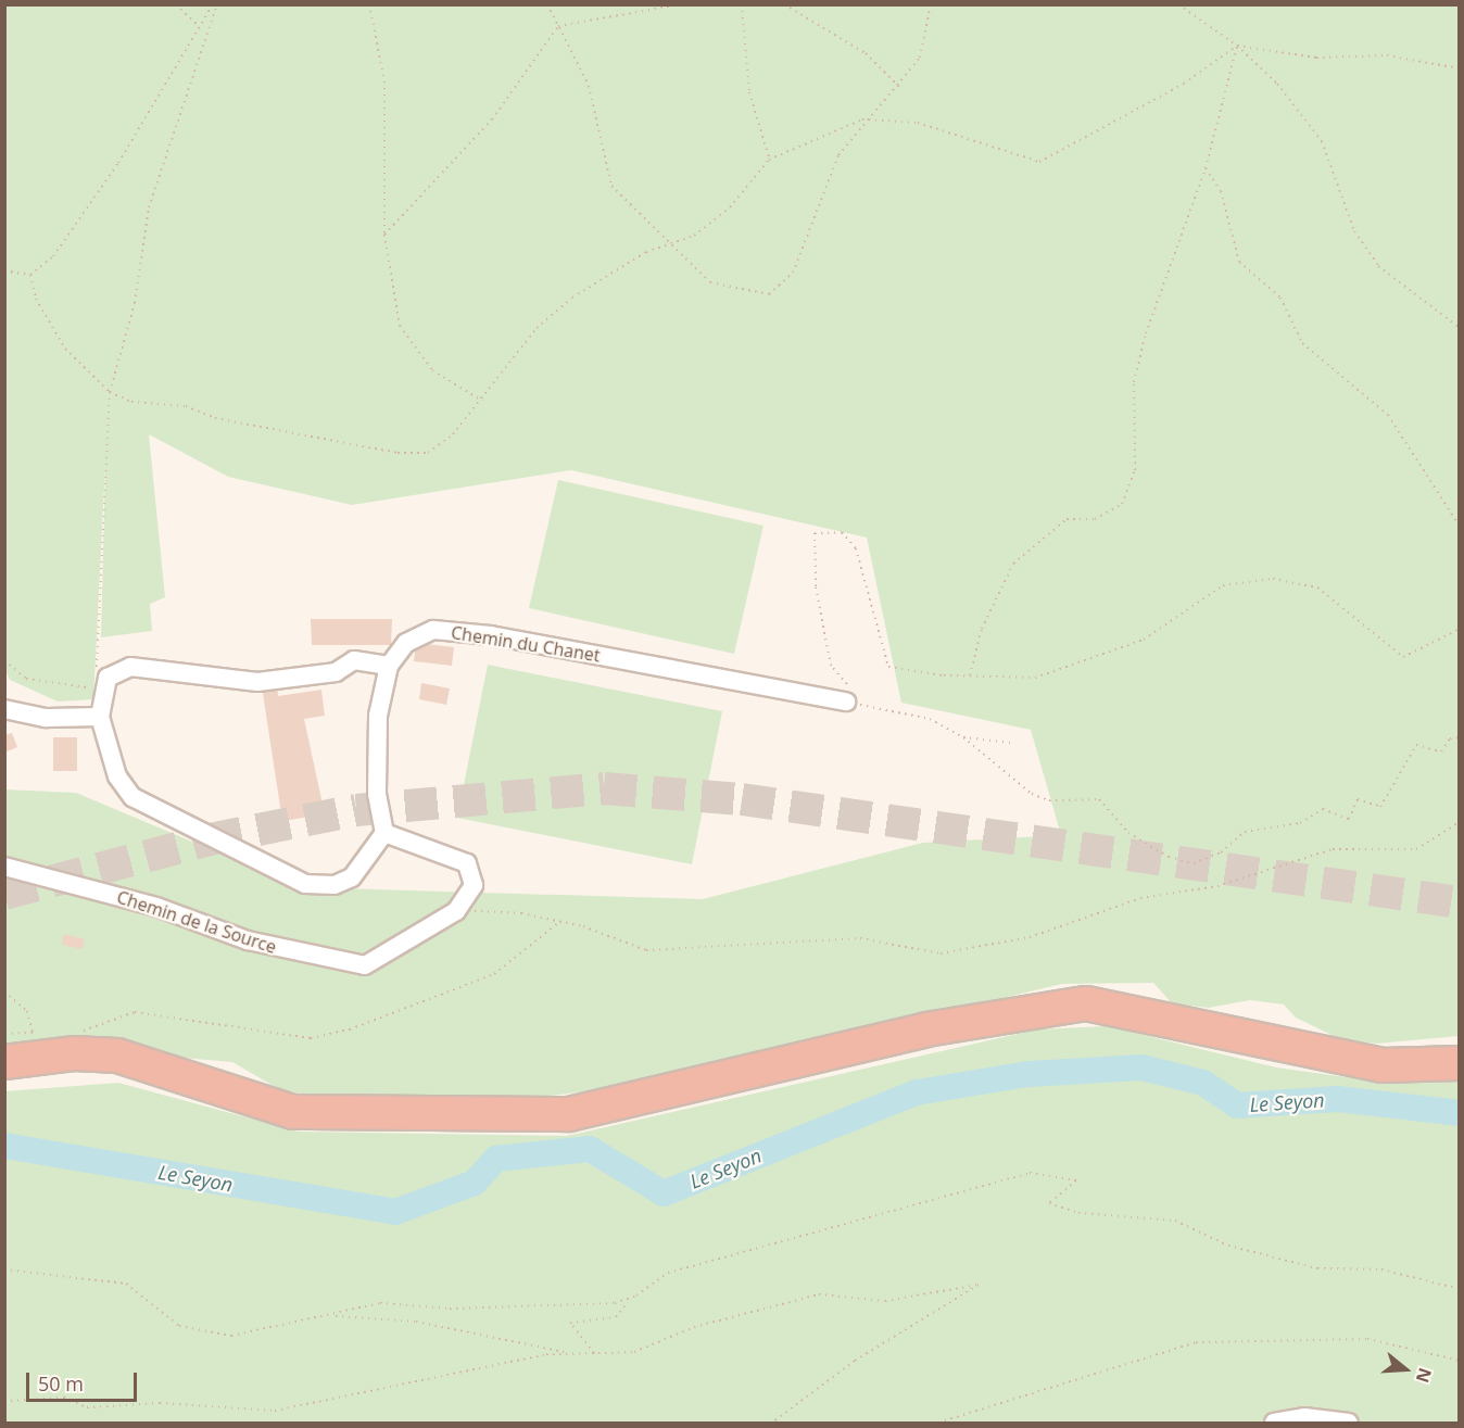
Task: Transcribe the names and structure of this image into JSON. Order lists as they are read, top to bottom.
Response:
{
  "streets": {
    "street": ["Chemin du Chanet", "Chemin de la Source"]
  },
  "water": ["Le Seyon"],
  "scale_bar": "50 m",
  "north": "right"
}
